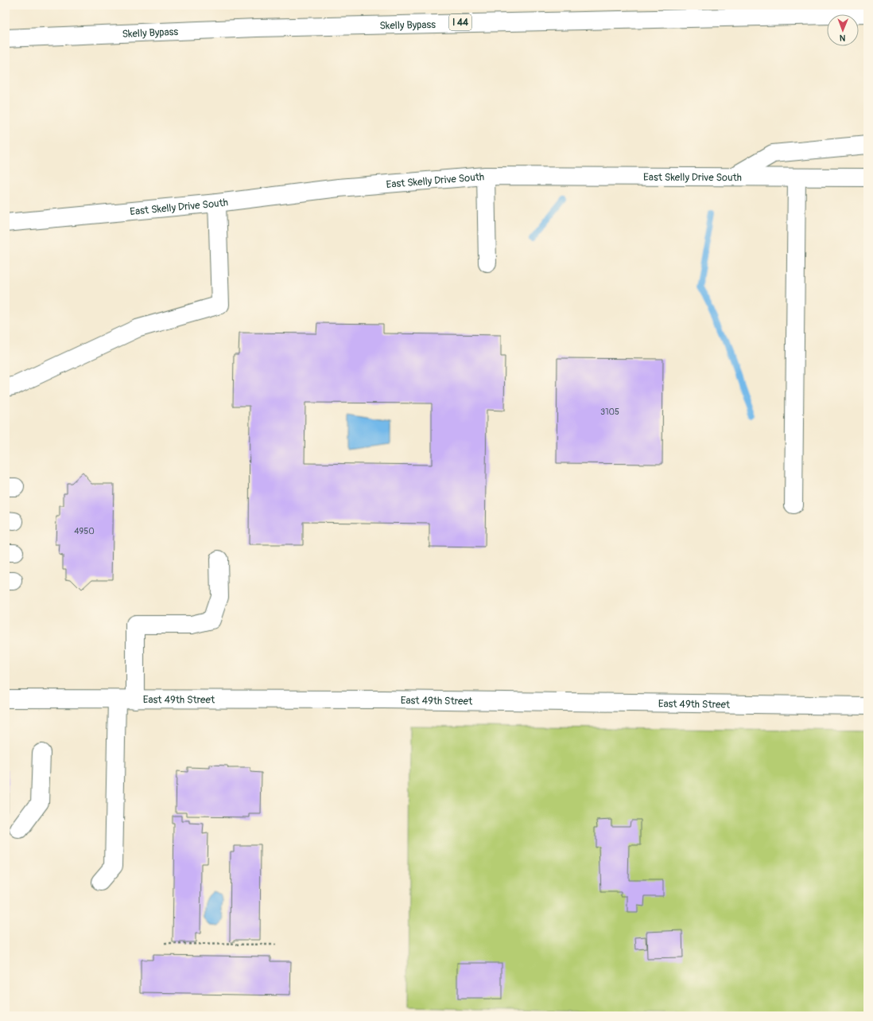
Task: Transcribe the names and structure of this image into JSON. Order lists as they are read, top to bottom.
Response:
{
  "streets": {
    "main road": [
      "I 44",
      "Skelly Bypass",
      "East Skelly Drive South",
      "East 49th Street"
    ]
  },
  "house_numbers": ["3105", "4950"],
  "north": "bottom"
}
